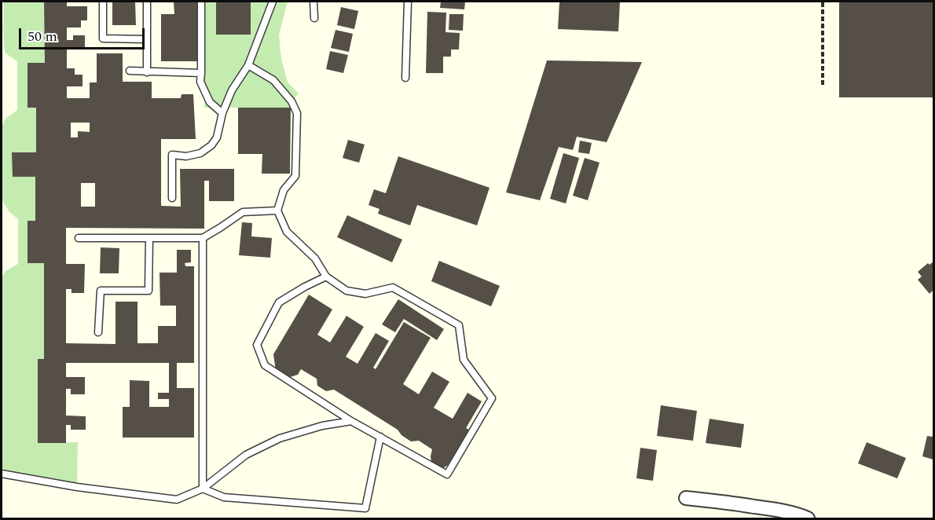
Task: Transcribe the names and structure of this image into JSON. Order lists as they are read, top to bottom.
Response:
{
  "scale_bar": "50 m"
}
